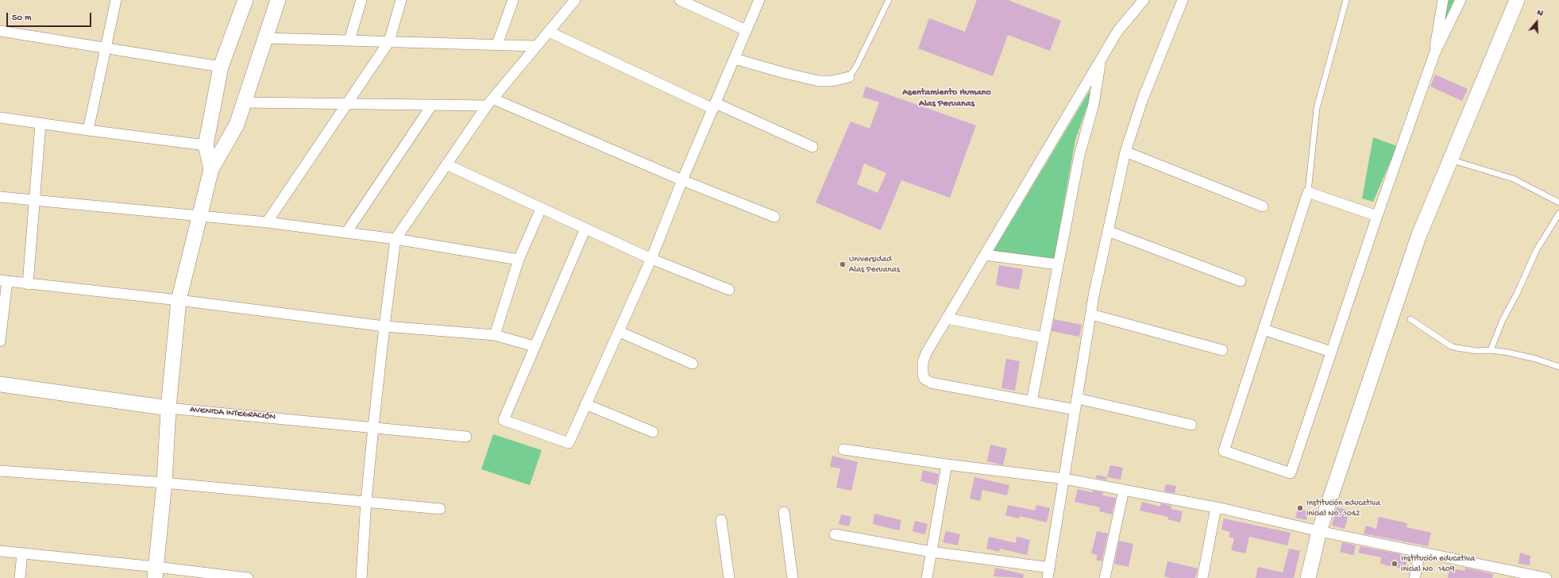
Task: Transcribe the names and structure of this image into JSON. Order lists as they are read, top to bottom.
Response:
{
  "streets": {
    "street": ["AVENIDA INTEGRACIÓN"]
  },
  "districts": ["Asentamiento Humano Alas Peruanas"],
  "places": ["Universidad Alas Peruanas", "Institución educativa inicial No. 1042", "Institución educativa inicial No. 1409"],
  "scale_bar": "50 m",
  "north": "top"
}
